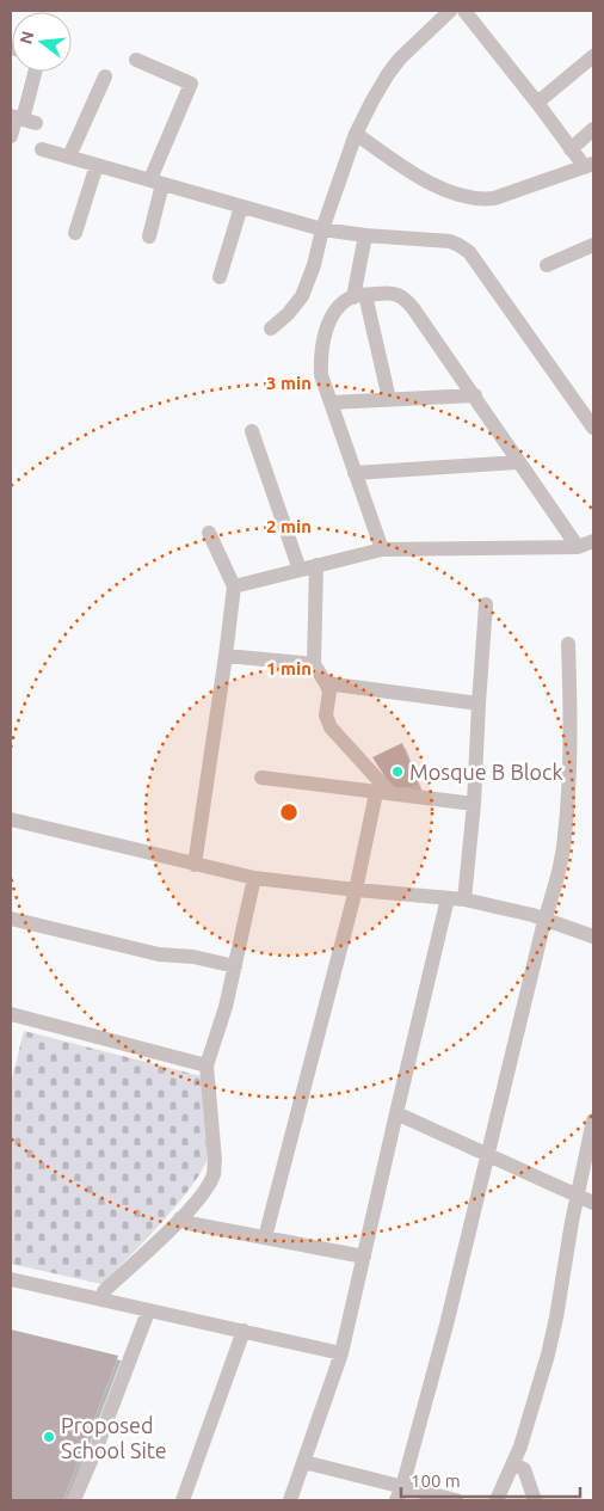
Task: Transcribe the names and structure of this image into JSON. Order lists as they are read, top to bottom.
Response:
{
  "places": ["Mosque B Block", "Proposed School Site"],
  "scale_bar": "100 m",
  "north": "left",
  "rings": ["3 min", "2 min", "1 min"]
}
